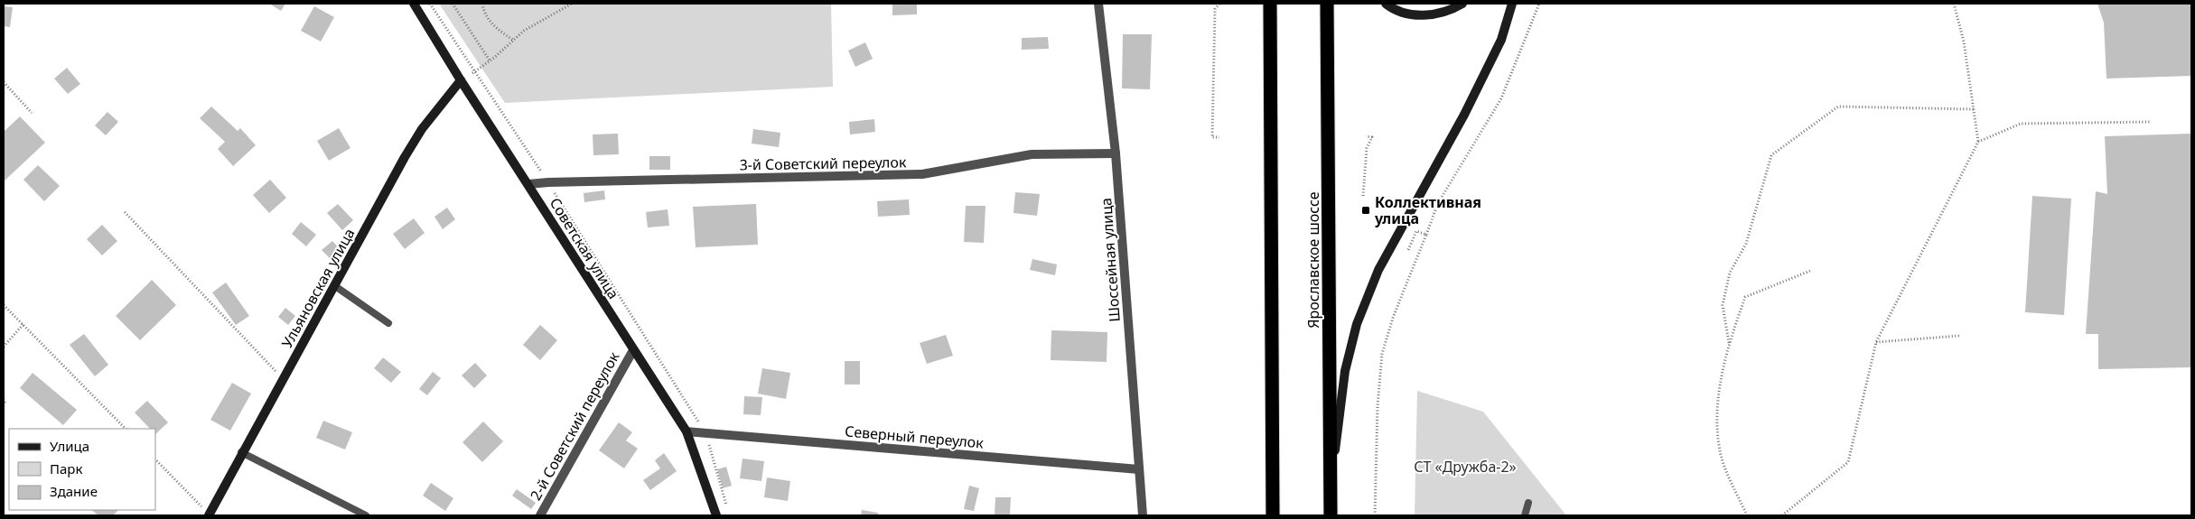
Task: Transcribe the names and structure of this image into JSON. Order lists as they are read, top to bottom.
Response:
{
  "streets": {
    "highway": ["Ярославское шоссе"],
    "street": [
      "3-й Советский переулок",
      "Советская улица",
      "Шоссейная улица",
      "Ульяновская улица",
      "2-й Советский переулок",
      "Северный переулок"
    ]
  },
  "crossings": [
    ["3-й Советский переулок", "Советская улица"],
    ["3-й Советский переулок", "Шоссейная улица"],
    ["Советская улица", "Ульяновская улица"],
    ["Советская улица", "2-й Советский переулок"],
    ["Советская улица", "Северный переулок"],
    ["Шоссейная улица", "Северный переулок"]
  ],
  "parks": ["СТ «Дружба-2»"],
  "places": {
    "transit": ["Коллективная улица"]
  },
  "legend": ["Улица", "Парк", "Здание"]
}
